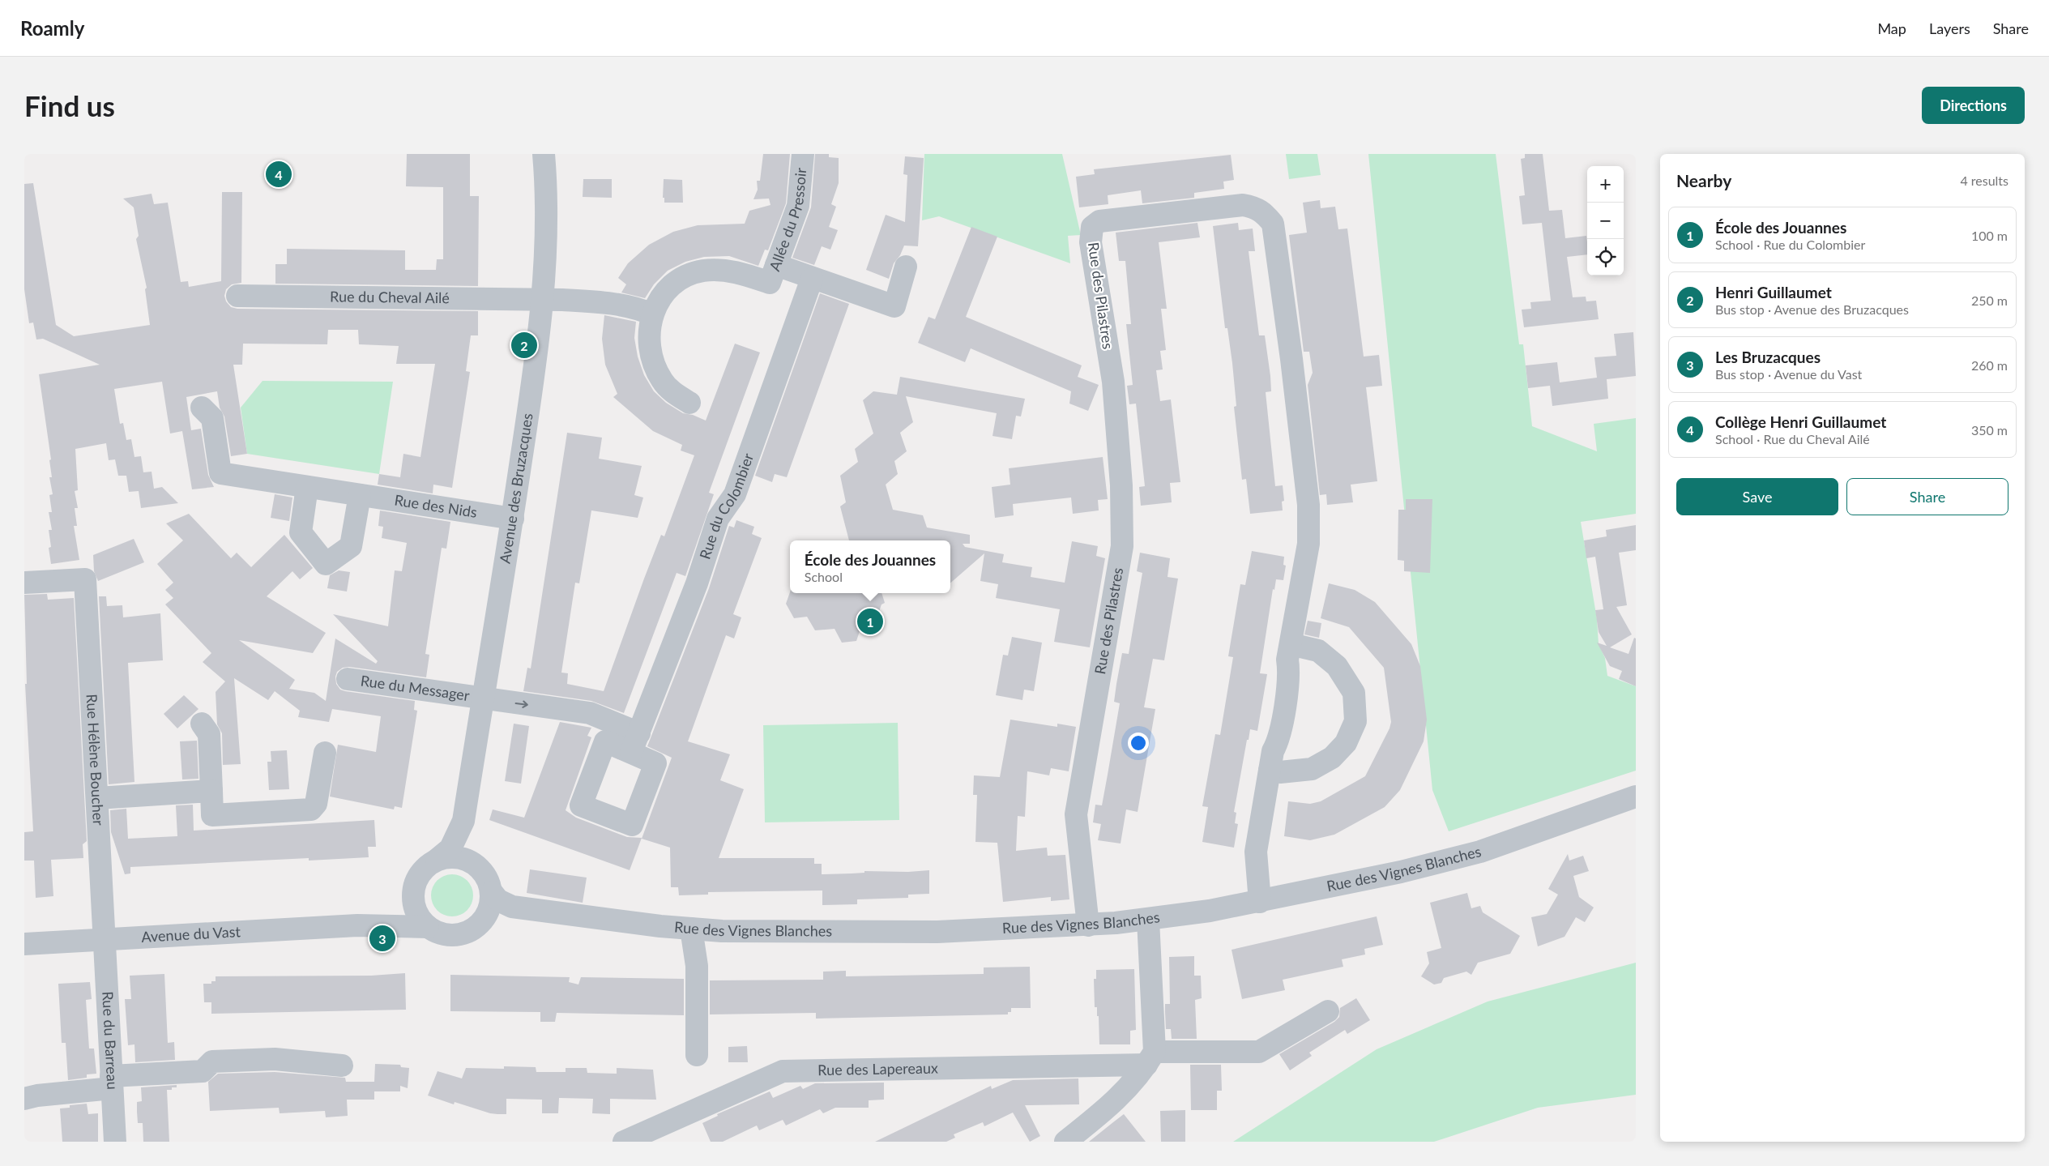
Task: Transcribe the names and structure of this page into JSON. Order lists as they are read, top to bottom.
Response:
{
  "streets": {
    "street": [
      "Allée du Pressoir",
      "Rue des Pilastres",
      "Rue du Cheval Ailé",
      "Avenue des Bruzacques",
      "Rue des Nids",
      "Rue du Colombier",
      "Rue du Messager",
      "Rue Hélène Boucher",
      "Rue des Vignes Blanches",
      "Avenue du Vast",
      "Rue du Barreau",
      "Rue des Lapereaux"
    ]
  },
  "crossings": [
    ["Rue des Pilastres", "Rue des Vignes Blanches"],
    ["Rue du Cheval Ailé", "Avenue des Bruzacques"],
    ["Avenue des Bruzacques", "Rue des Nids"],
    ["Avenue des Bruzacques", "Rue du Colombier"],
    ["Avenue des Bruzacques", "Rue du Messager"],
    ["Avenue des Bruzacques", "Rue des Vignes Blanches"],
    ["Avenue des Bruzacques", "Avenue du Vast"],
    ["Rue du Colombier", "Rue du Messager"],
    ["Rue Hélène Boucher", "Avenue du Vast"],
    ["Rue Hélène Boucher", "Rue du Barreau"],
    ["Rue des Vignes Blanches", "Avenue du Vast"],
    ["Avenue du Vast", "Rue du Barreau"]
  ],
  "one_way": ["Rue du Colombier"],
  "page": {
    "header": "Roamly",
    "nav": ["Map", "Layers", "Share"],
    "buttons": [
      "Directions",
      ["Save", "Share"]
    ],
    "title": "Find us",
    "heading": ["Nearby", "4 results"],
    "pins": [
      "4",
      "2",
      "1",
      "3"
    ],
    "map_buttons": ["+", "−"],
    "list": [
      {
        "mark": "1",
        "name": "École des Jouannes",
        "note": "School · Rue du Colombier",
        "value": "100 m"
      },
      {
        "mark": "2",
        "name": "Henri Guillaumet",
        "note": "Bus stop · Avenue des Bruzacques",
        "value": "250 m"
      },
      {
        "mark": "3",
        "name": "Les Bruzacques",
        "note": "Bus stop · Avenue du Vast",
        "value": "260 m"
      },
      {
        "mark": "4",
        "name": "Collège Henri Guillaumet",
        "note": "School · Rue du Cheval Ailé",
        "value": "350 m"
      }
    ],
    "popup": ["École des Jouannes", "School"]
  }
}
